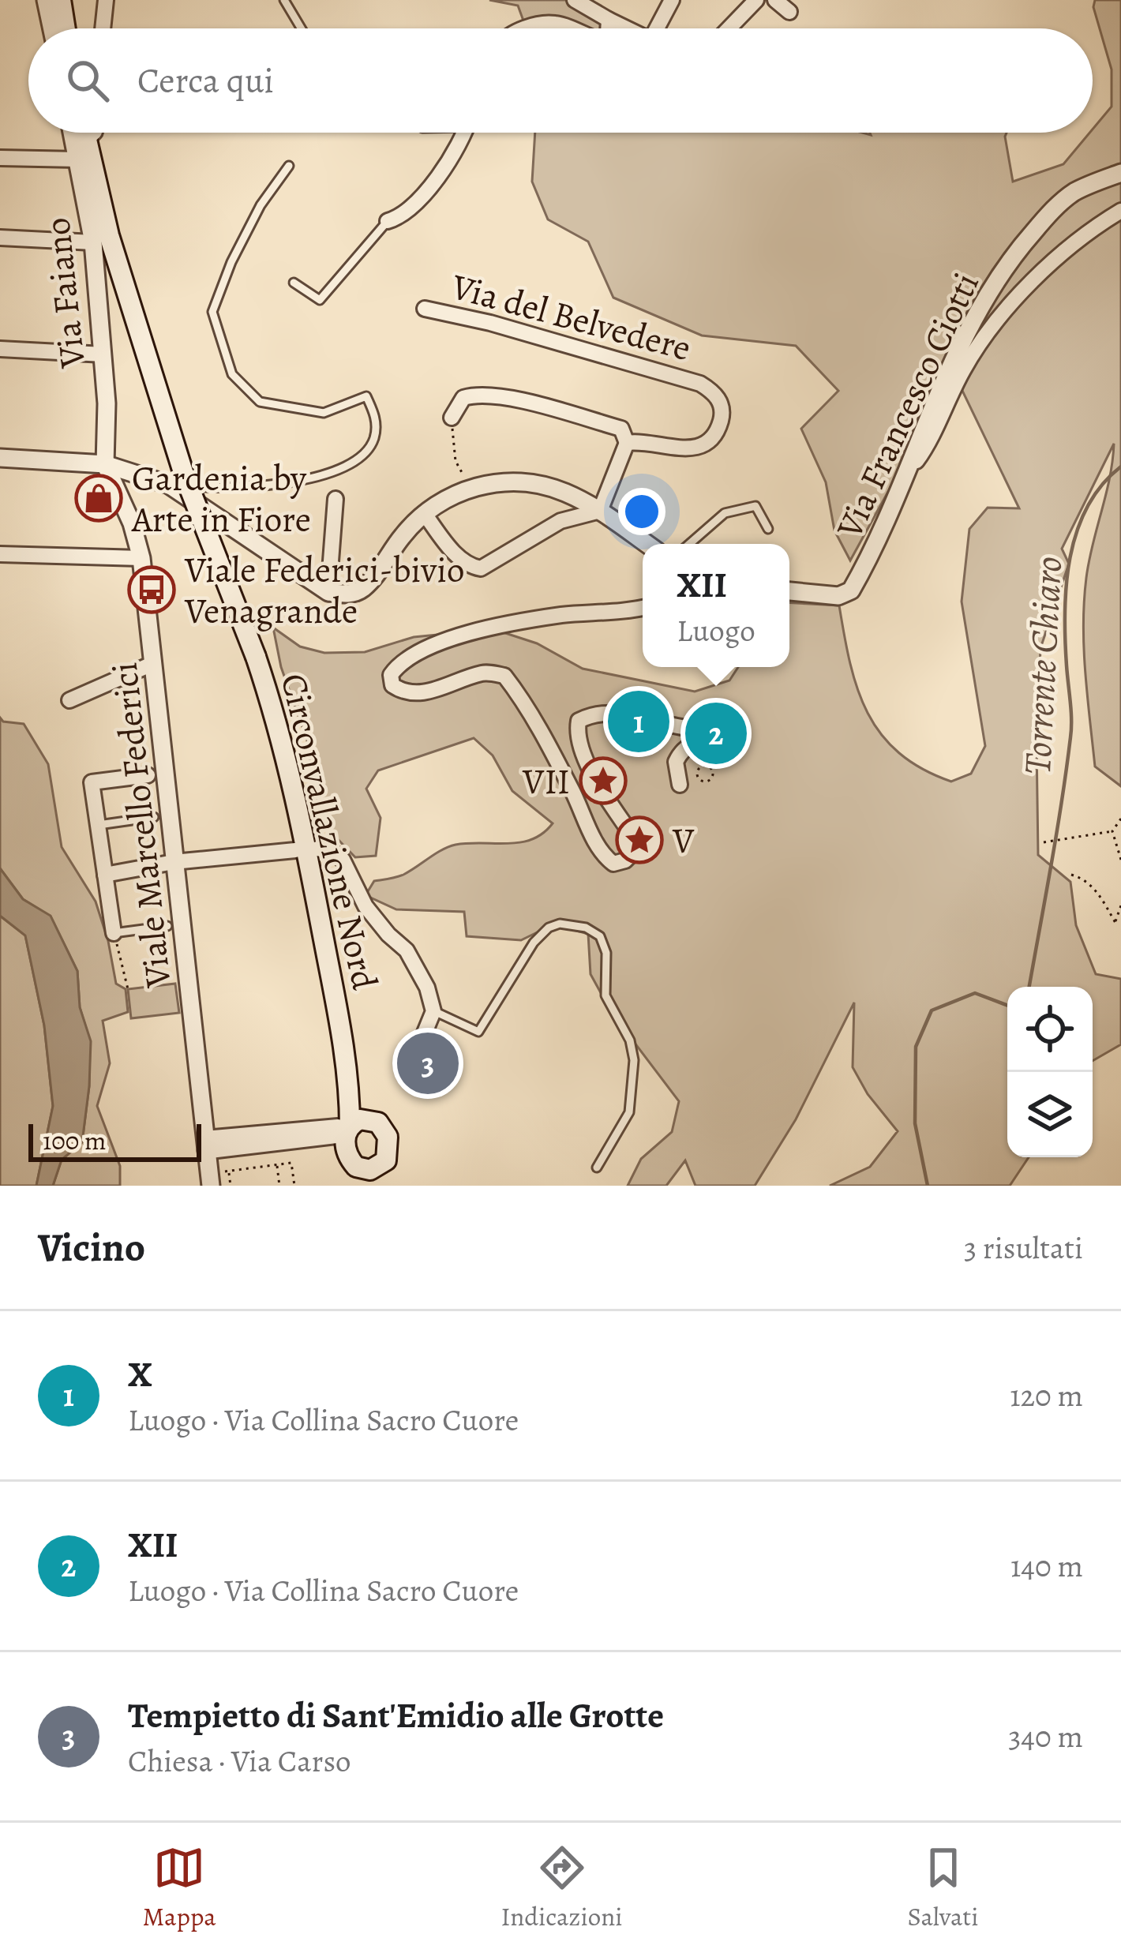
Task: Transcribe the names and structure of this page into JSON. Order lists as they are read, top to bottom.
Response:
{
  "streets": {
    "main road": ["Circonvallazione Nord"],
    "street": [
      "Via Faiano",
      "Via del Belvedere",
      "Via Francesco Ciotti",
      "Viale Marcello Federici"
    ]
  },
  "crossings": [
    ["Via Faiano", "Viale Marcello Federici"]
  ],
  "water": ["Torrente Chiaro"],
  "places": {
    "shop": ["Gardenia by Arte in Fiore"],
    "bus stop": ["Viale Federici-bivio Venagrande"],
    "place": ["VII", "V"]
  },
  "scale_bar": "100 m",
  "page": {
    "search": "Cerca qui",
    "popup": ["XII", "Luogo"],
    "pins": ["1", "2", "3"],
    "scale": "100 m",
    "heading": ["Vicino", "3 risultati"],
    "list": [
      {
        "mark": "1",
        "name": "X",
        "note": "Luogo · Via Collina Sacro Cuore",
        "value": "120 m"
      },
      {
        "mark": "2",
        "name": "XII",
        "note": "Luogo · Via Collina Sacro Cuore",
        "value": "140 m"
      },
      {
        "mark": "3",
        "name": "Tempietto di Sant'Emidio alle Grotte",
        "note": "Chiesa · Via Carso",
        "value": "340 m"
      }
    ],
    "nav": ["Mappa", "Indicazioni", "Salvati"]
  }
}
